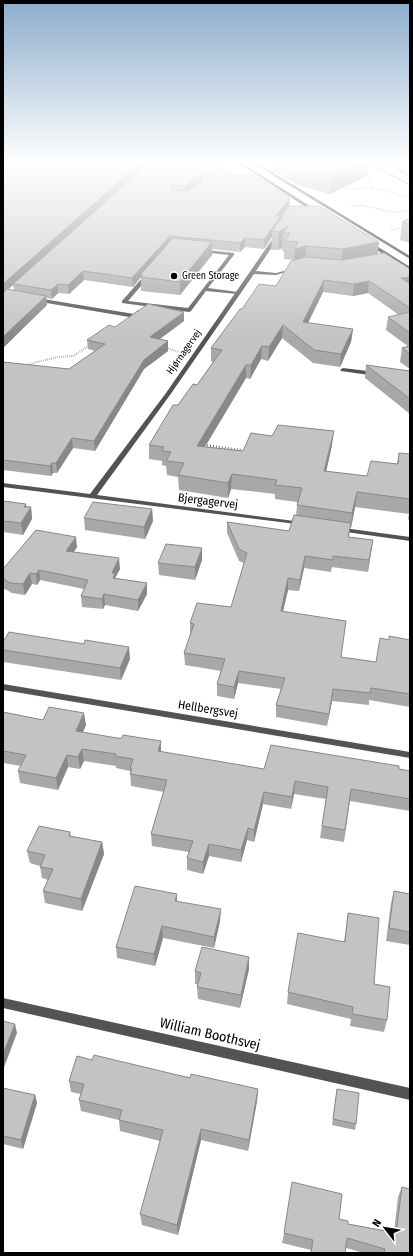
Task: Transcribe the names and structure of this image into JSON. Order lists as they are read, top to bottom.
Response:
{
  "streets": {
    "street": [
      "Hjørnagervej",
      "Bjergagervej",
      "Hellbergsvej",
      "William Boothsvej"
    ]
  },
  "crossings": [
    ["Hjørnagervej", "Bjergagervej"]
  ],
  "places": ["Green Storage"],
  "north": "top left"
}
